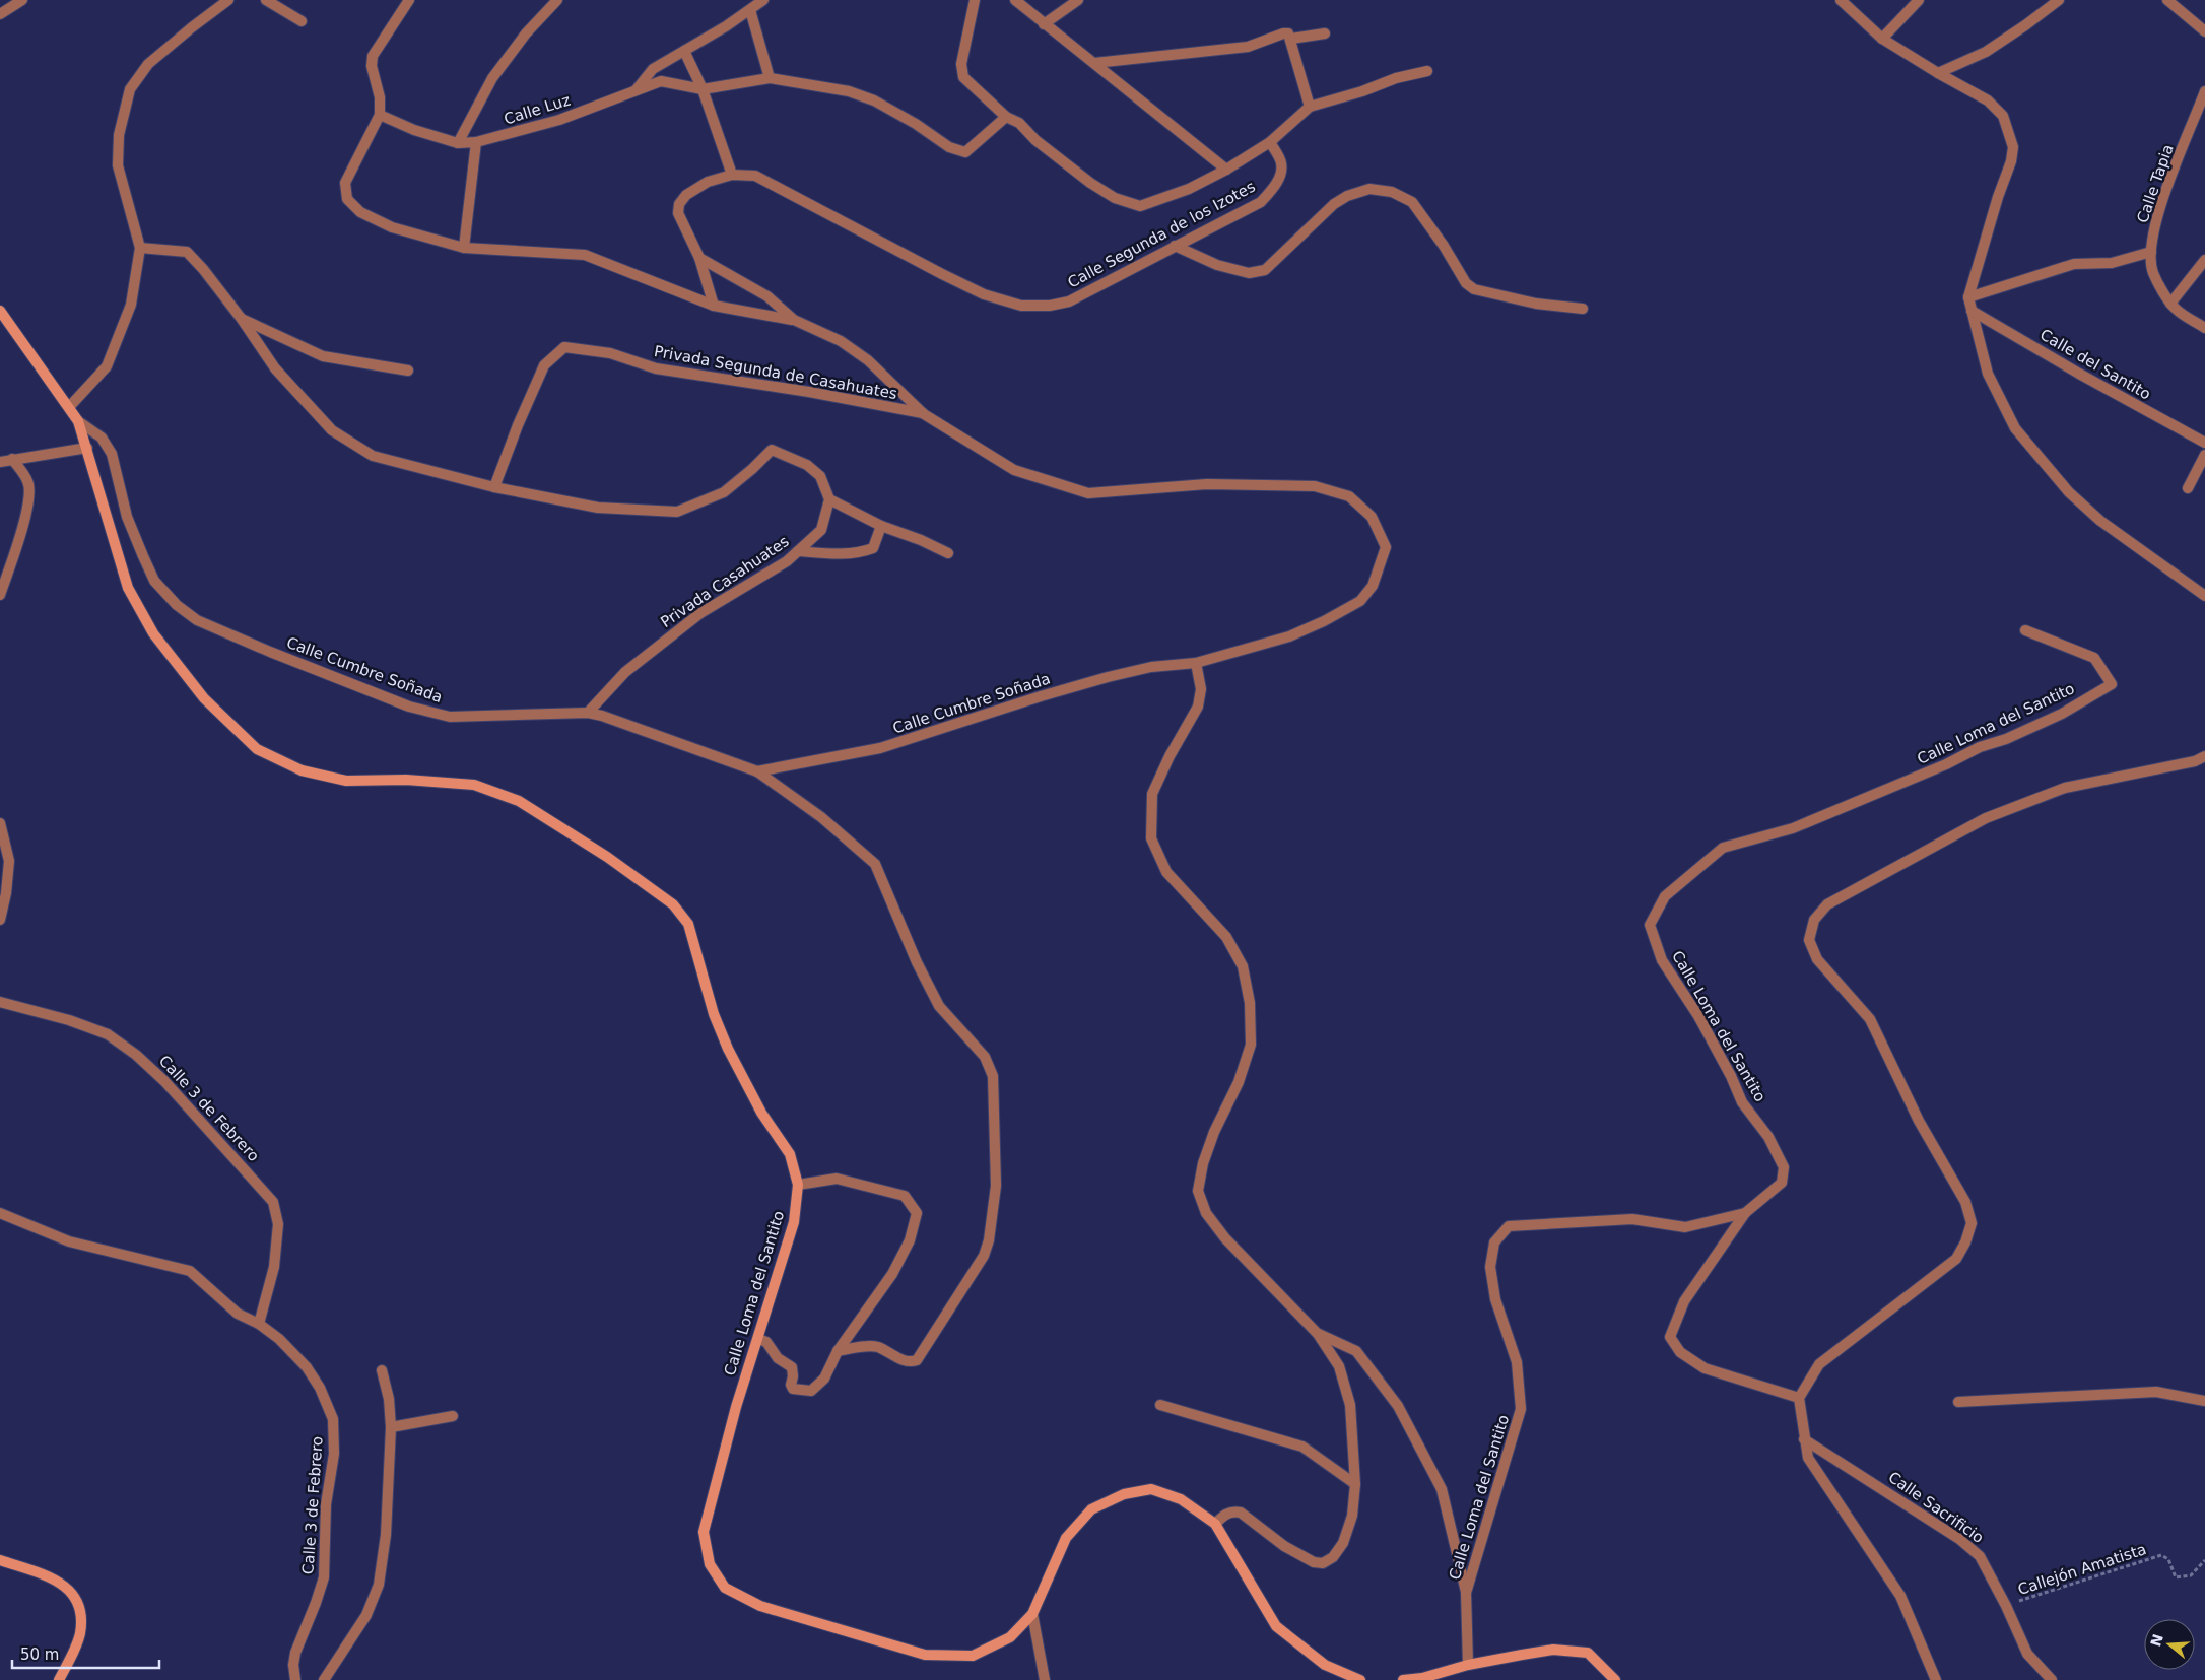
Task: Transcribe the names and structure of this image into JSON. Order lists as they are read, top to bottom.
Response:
{
  "streets": {
    "main road": ["Calle Loma del Santito"],
    "street": [
      "Calle Luz",
      "Calle Tapia",
      "Calle Segunda de los Izotes",
      "Calle del Santito",
      "Privada Segunda de Casahuates",
      "Privada Casahuates",
      "Calle Cumbre Soñada",
      "Calle 3 de Febrero",
      "Calle Sacrificio"
    ],
    "path": ["Callejón Amatista"]
  },
  "crossings": [
    ["Privada Casahuates", "Calle Cumbre Soñada"],
    ["Calle Cumbre Soñada", "Calle Loma del Santito"],
    ["Calle Sacrificio", "Callejón Amatista"]
  ],
  "scale_bar": "50 m",
  "north": "left"
}
